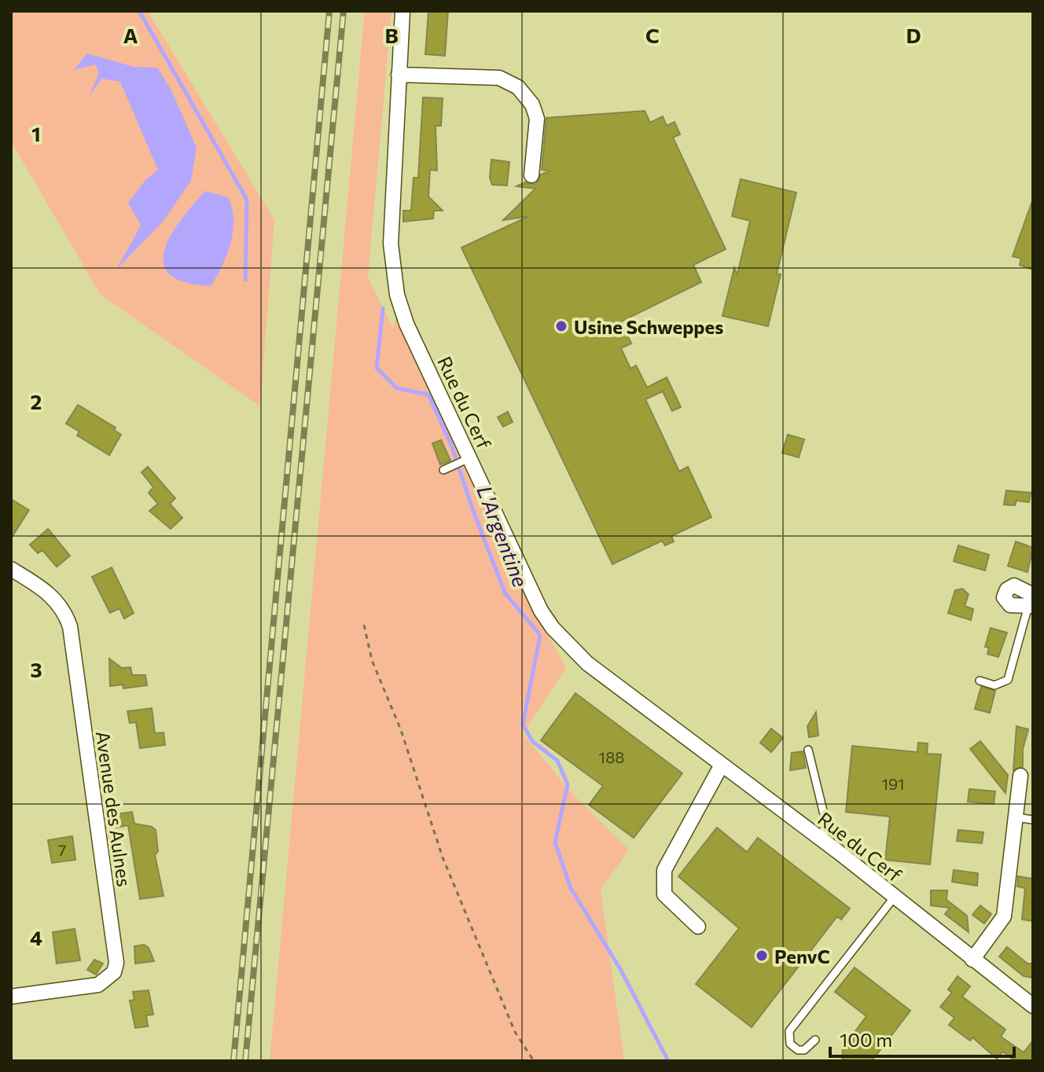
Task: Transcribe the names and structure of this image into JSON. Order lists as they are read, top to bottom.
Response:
{
  "streets": {
    "street": ["Rue du Cerf", "Avenue des Aulnes"]
  },
  "water": ["L'Argentine"],
  "places": ["Usine Schweppes", "PenvC"],
  "house_numbers": ["188", "191", "7"],
  "scale_bar": "100 m",
  "grid": {
    "columns": [
      "A",
      "B",
      "C",
      "D"
    ],
    "rows": [
      "1",
      "2",
      "3",
      "4"
    ]
  }
}
